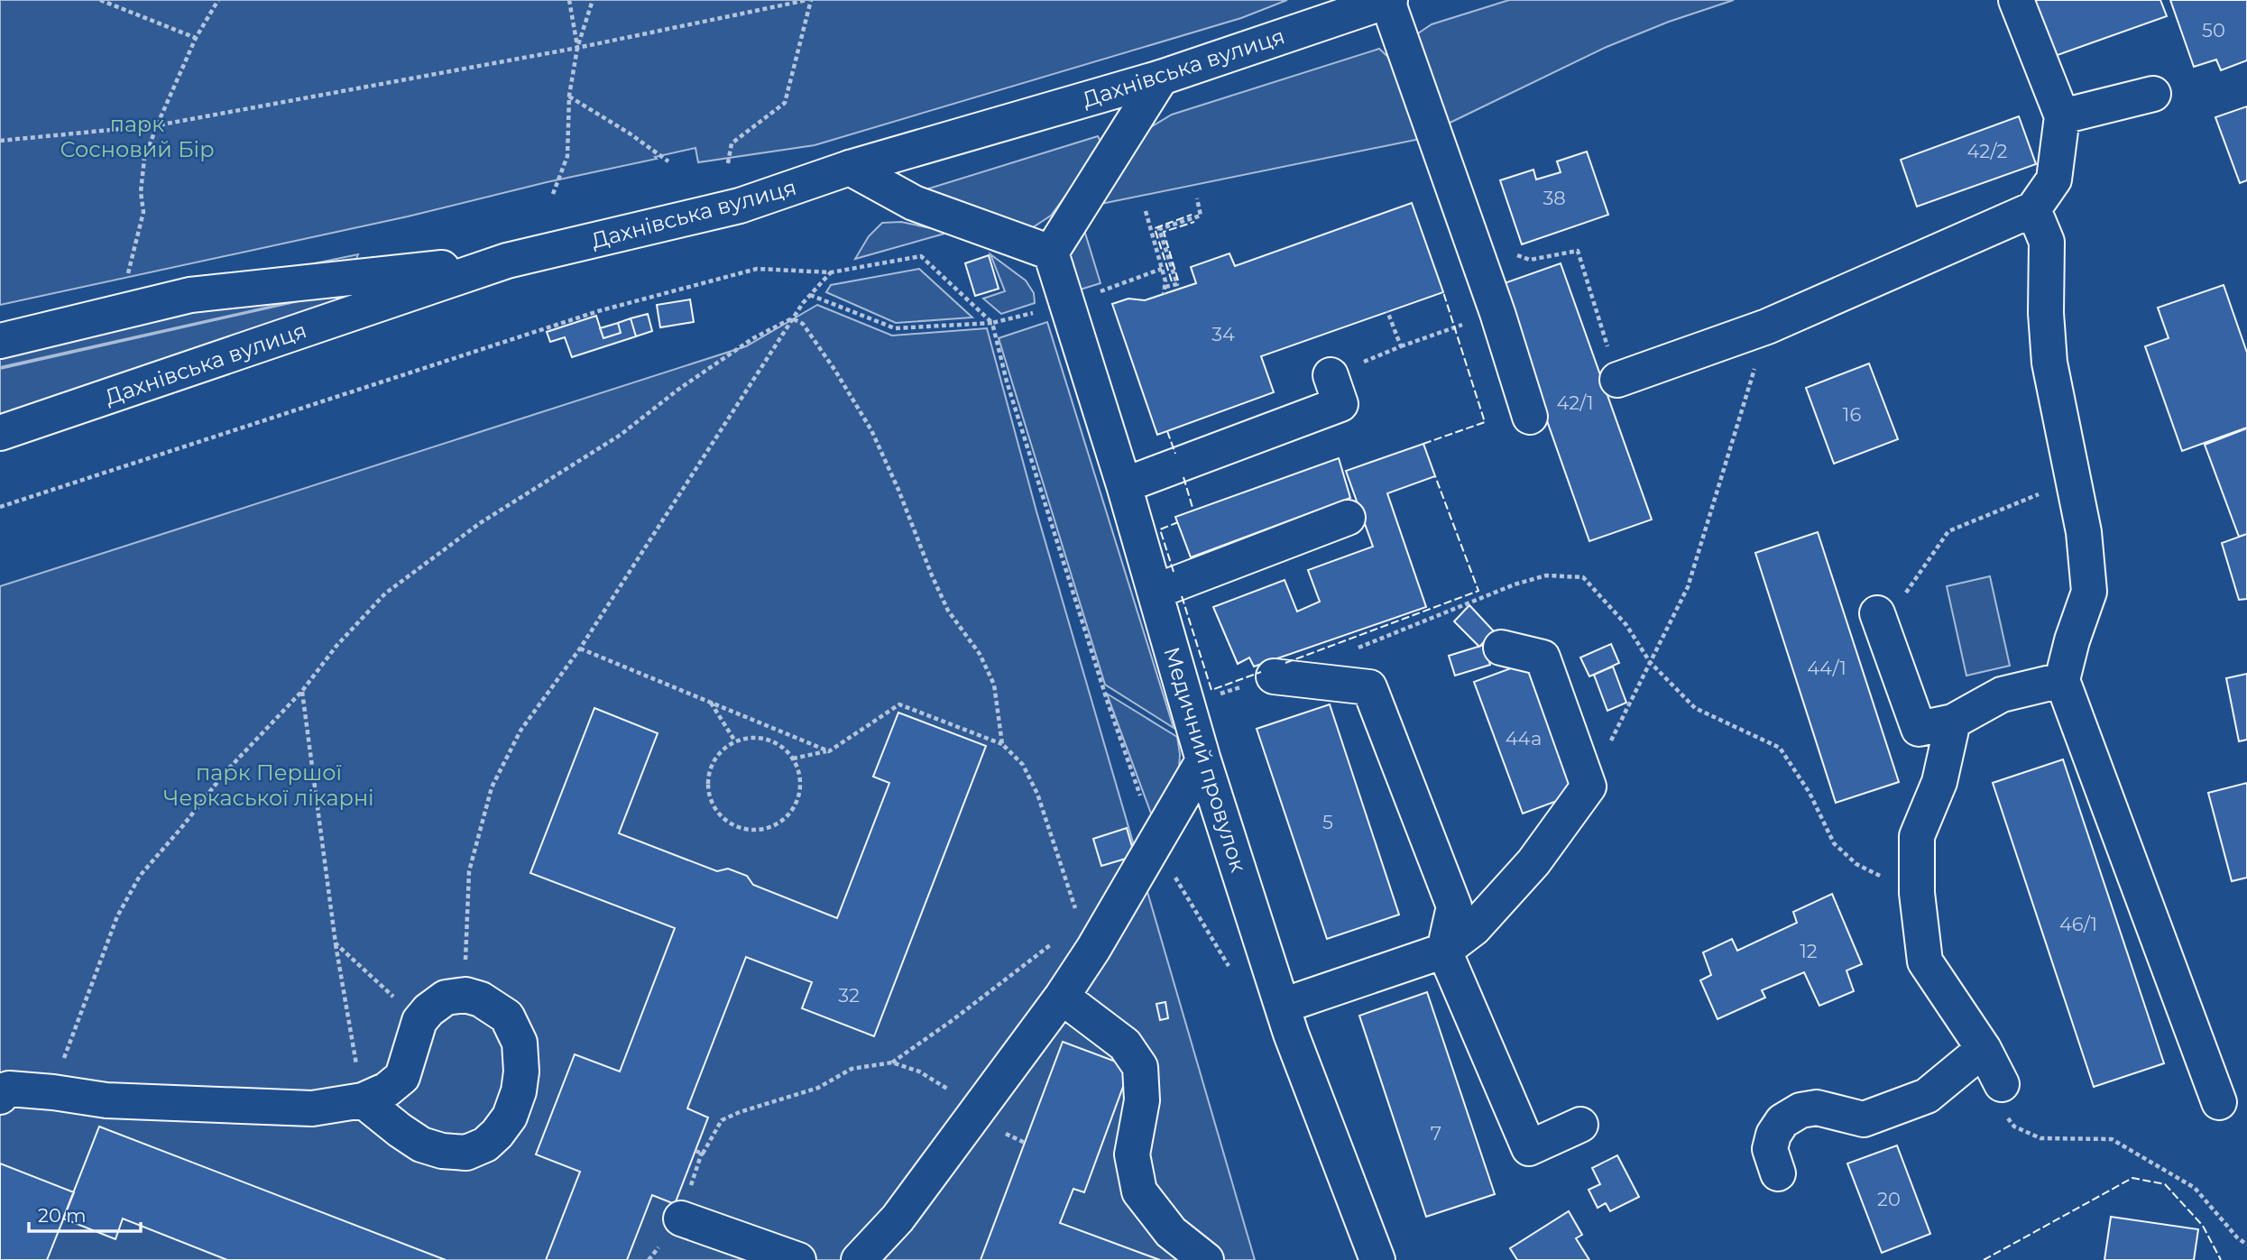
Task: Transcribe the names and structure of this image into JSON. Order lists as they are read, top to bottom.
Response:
{
  "streets": {
    "main road": ["Дахнівська вулиця", "Медичний провулок"]
  },
  "parks": ["парк Сосновий Бір", "парк Першої Черкаської лікарні"],
  "house_numbers": [
    "50",
    "42/2",
    "38",
    "34",
    "42/1",
    "16",
    "44/1",
    "44а",
    "5",
    "46/1",
    "12",
    "32",
    "7",
    "20"
  ],
  "scale_bar": "20 m"
}
